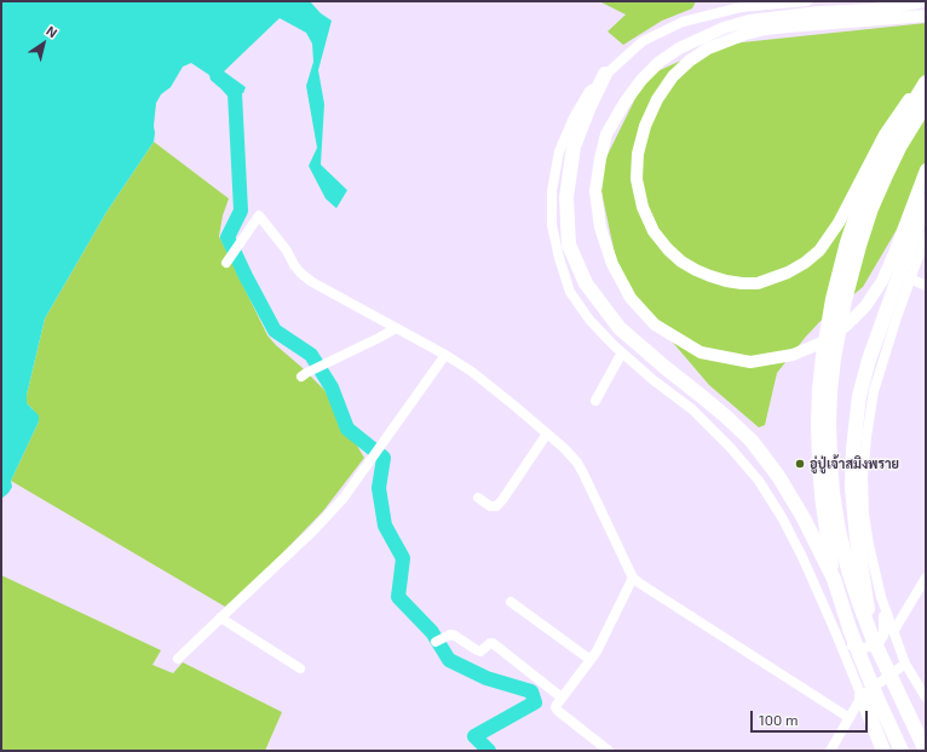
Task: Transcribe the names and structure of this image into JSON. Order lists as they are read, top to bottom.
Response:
{
  "places": ["อู่ปู่เจ้าสมิงพราย"],
  "scale_bar": "100 m",
  "north": "top right"
}
